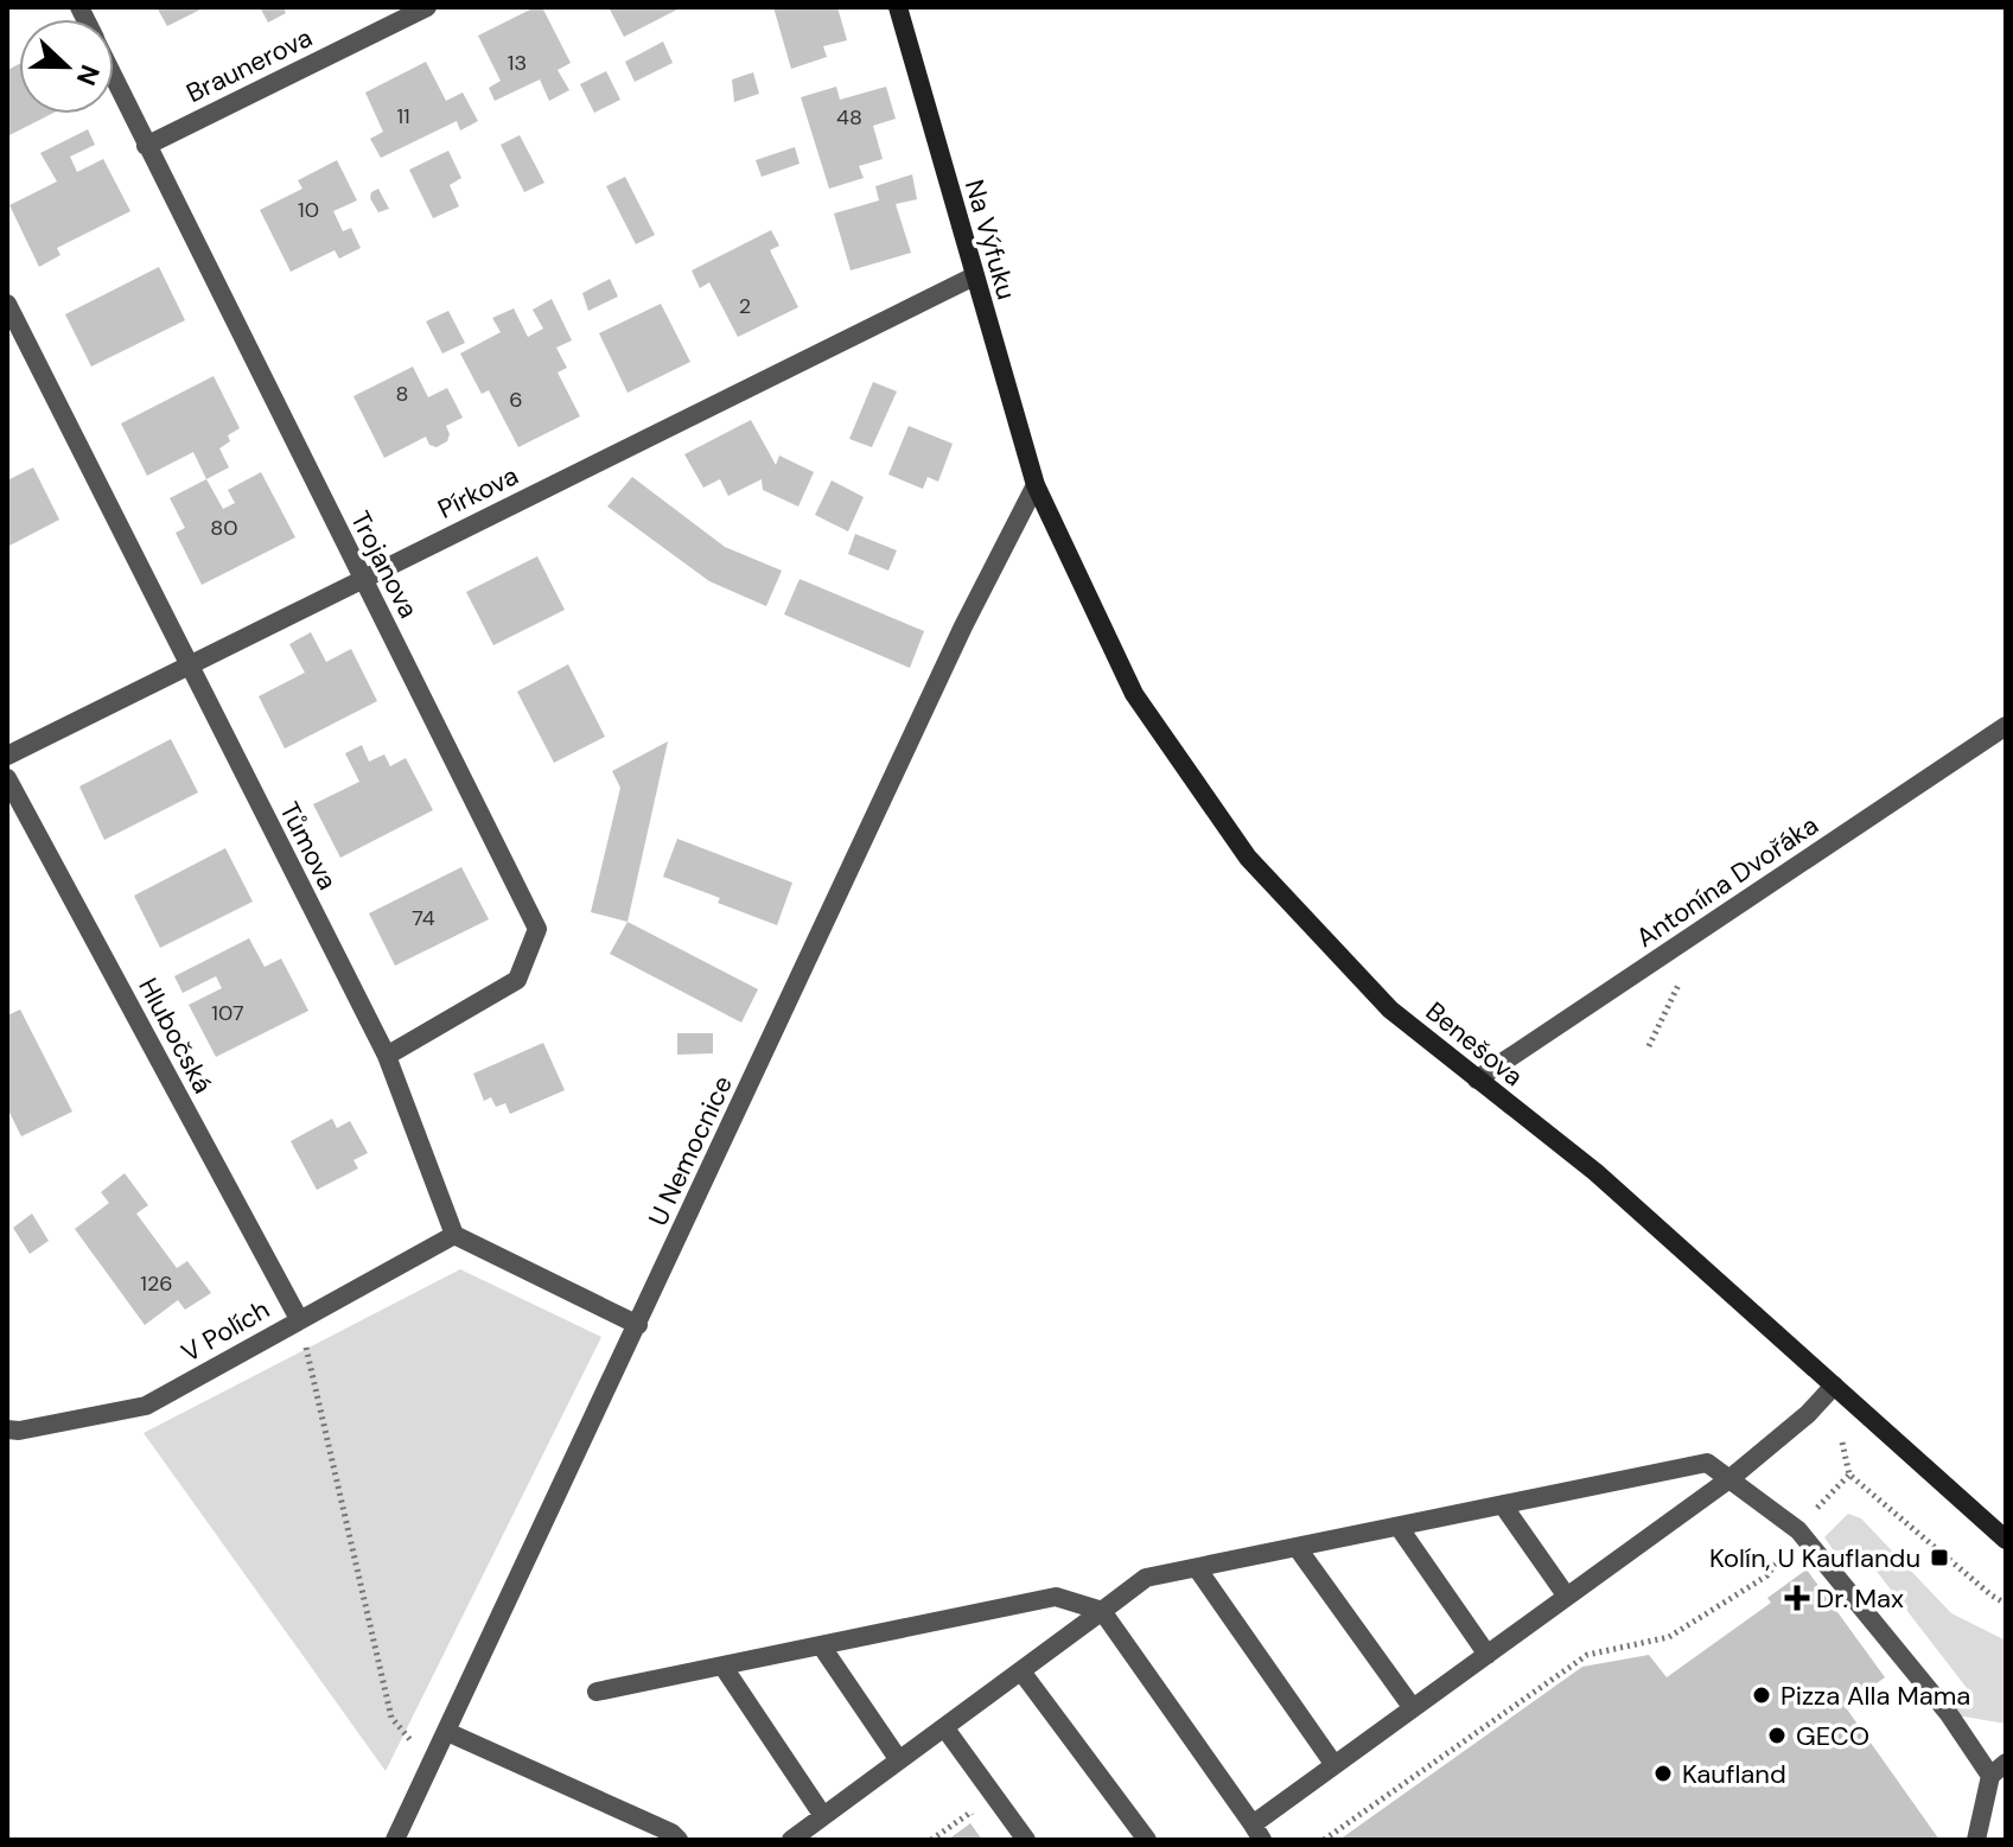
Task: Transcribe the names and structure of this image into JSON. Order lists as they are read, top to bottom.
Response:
{
  "streets": {
    "street": [
      "Braunerova",
      "Na Výfuku",
      "Pírkova",
      "Trojanova",
      "Tůmova",
      "Antonína Dvořáka",
      "Hlubočská",
      "Benešova",
      "U Nemocnice",
      "V Polích"
    ]
  },
  "crossings": [
    ["Braunerova", "Trojanova"],
    ["Na Výfuku", "Pírkova"],
    ["Na Výfuku", "Benešova"],
    ["Na Výfuku", "U Nemocnice"],
    ["Pírkova", "Trojanova"],
    ["Pírkova", "Tůmova"],
    ["Trojanova", "Tůmova"],
    ["Tůmova", "V Polích"],
    ["Antonína Dvořáka", "Benešova"],
    ["Hlubočská", "V Polích"],
    ["Benešova", "U Nemocnice"]
  ],
  "places": {
    "transit": ["Kolín, U Kauflandu"],
    "health": ["Dr. Max"],
    "other": ["Pizza Alla Mama", "GECO", "Kaufland"]
  },
  "house_numbers": [
    "13",
    "11",
    "48",
    "10",
    "2",
    "8",
    "6",
    "80",
    "74",
    "107",
    "126"
  ],
  "north": "right"
}
